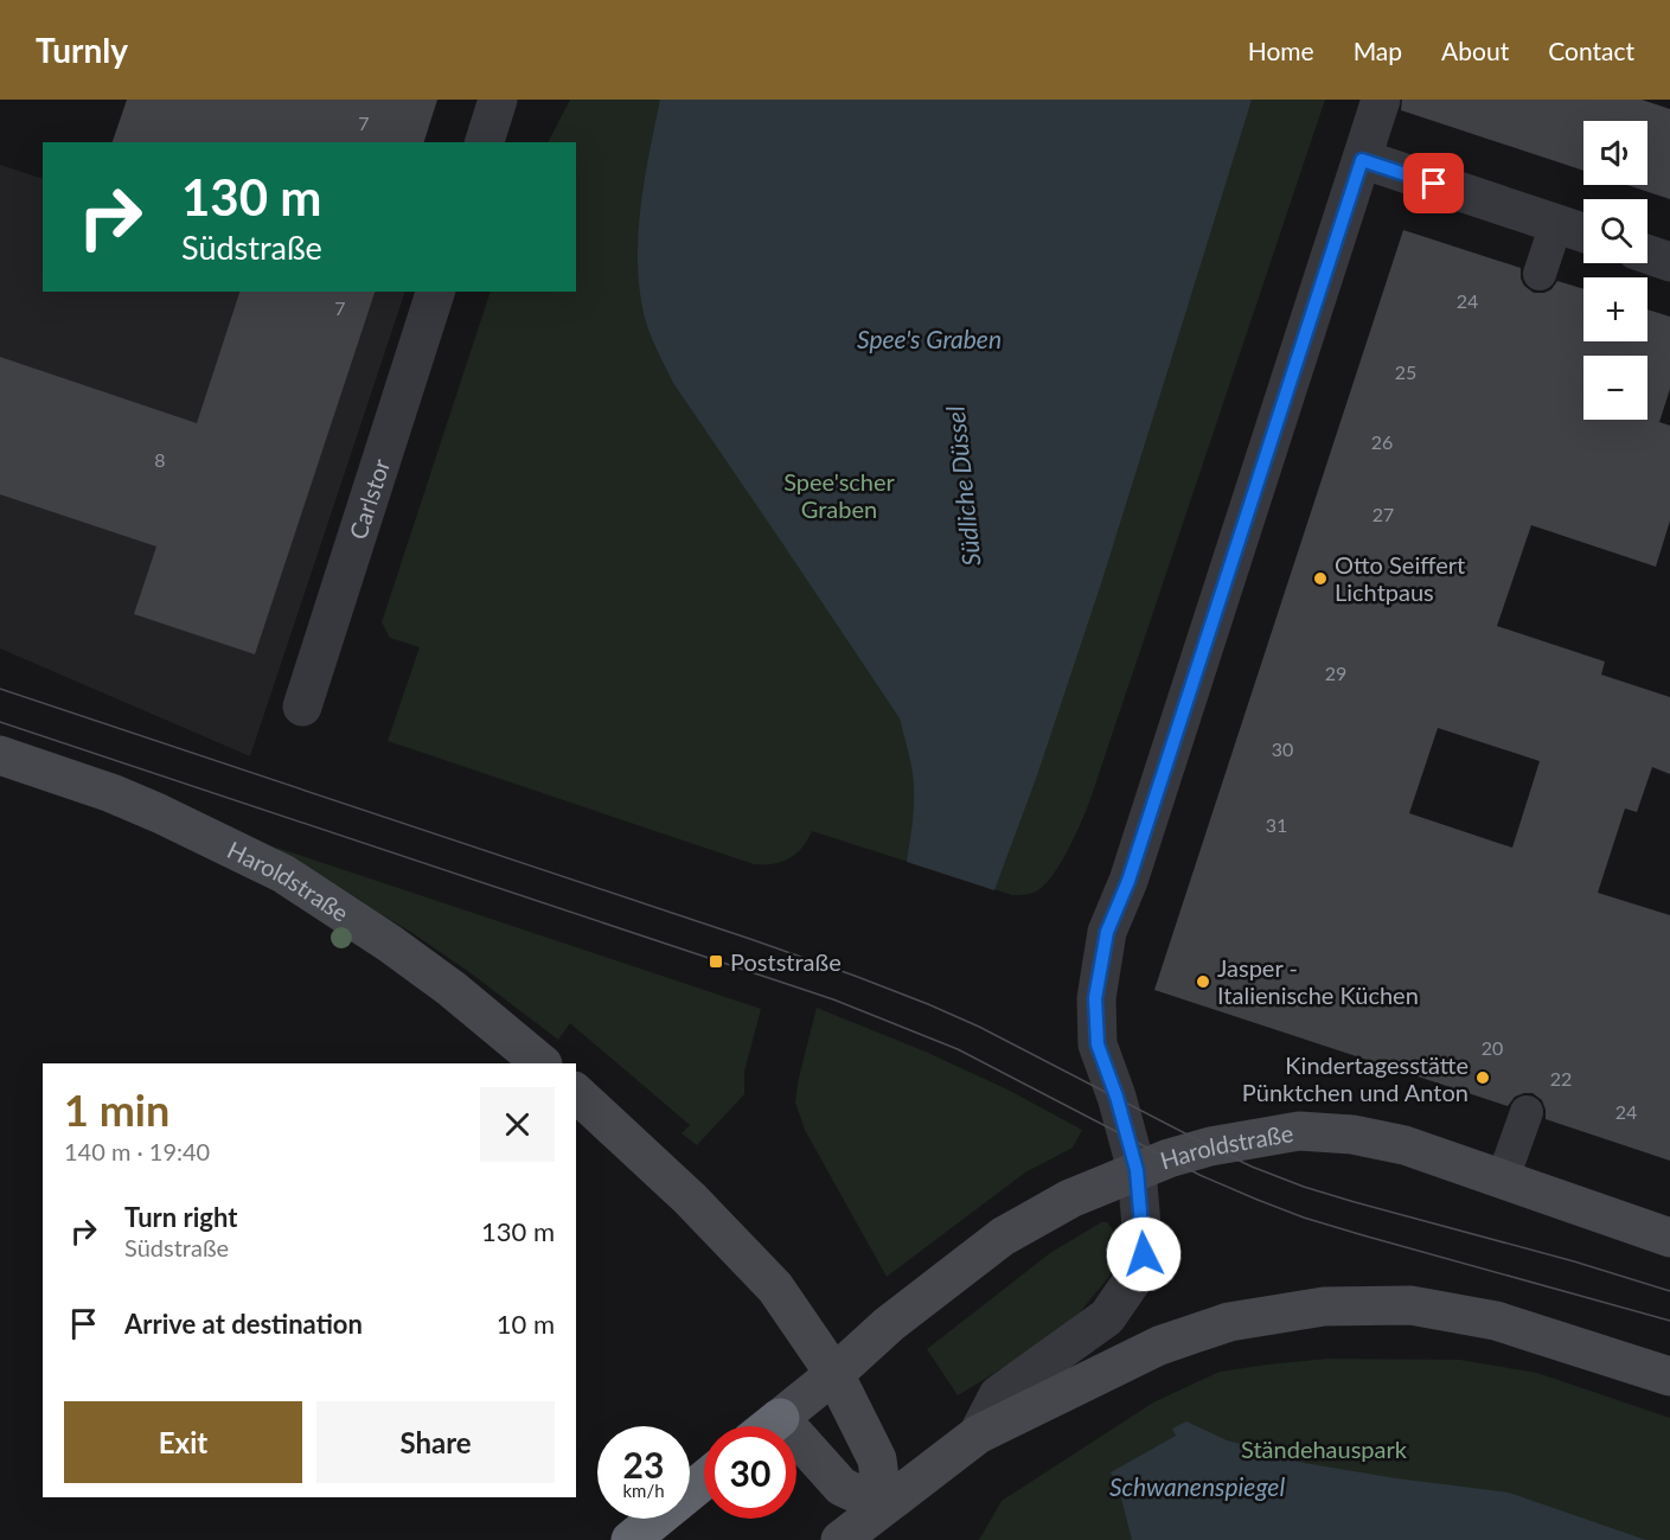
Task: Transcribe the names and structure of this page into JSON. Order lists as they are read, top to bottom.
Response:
{
  "streets": {
    "main road": ["Haroldstraße"],
    "street": ["Carlstor"]
  },
  "water": ["Spee's Graben", "Südliche Düssel", "Schwanenspiegel"],
  "parks": ["Spee'scher Graben", "Ständehauspark"],
  "places": {
    "other": ["Otto Seiffert Lichtpaus", "Jasper - Italienische Küchen", "Kindertagesstätte Pünktchen und Anton"],
    "transit": ["Poststraße"]
  },
  "house_numbers": [
    "7",
    "24",
    "7",
    "25",
    "26",
    "8",
    "27",
    "29",
    "30",
    "31",
    "20",
    "22",
    "24"
  ],
  "page": {
    "header": "Turnly",
    "nav": [
      "Home",
      "Map",
      "About",
      "Contact"
    ],
    "map_buttons": ["+", "−"],
    "turn": ["130 m", "Südstraße"],
    "heading": ["1 min", "140 m · 19:40"],
    "list": [
      {
        "name": "Turn right",
        "note": "Südstraße",
        "value": "130 m"
      },
      {
        "name": "Arrive at destination",
        "value": "10 m"
      }
    ],
    "buttons": ["Exit", "Share"],
    "speed": "23 km/h",
    "limit": "30"
  }
}
